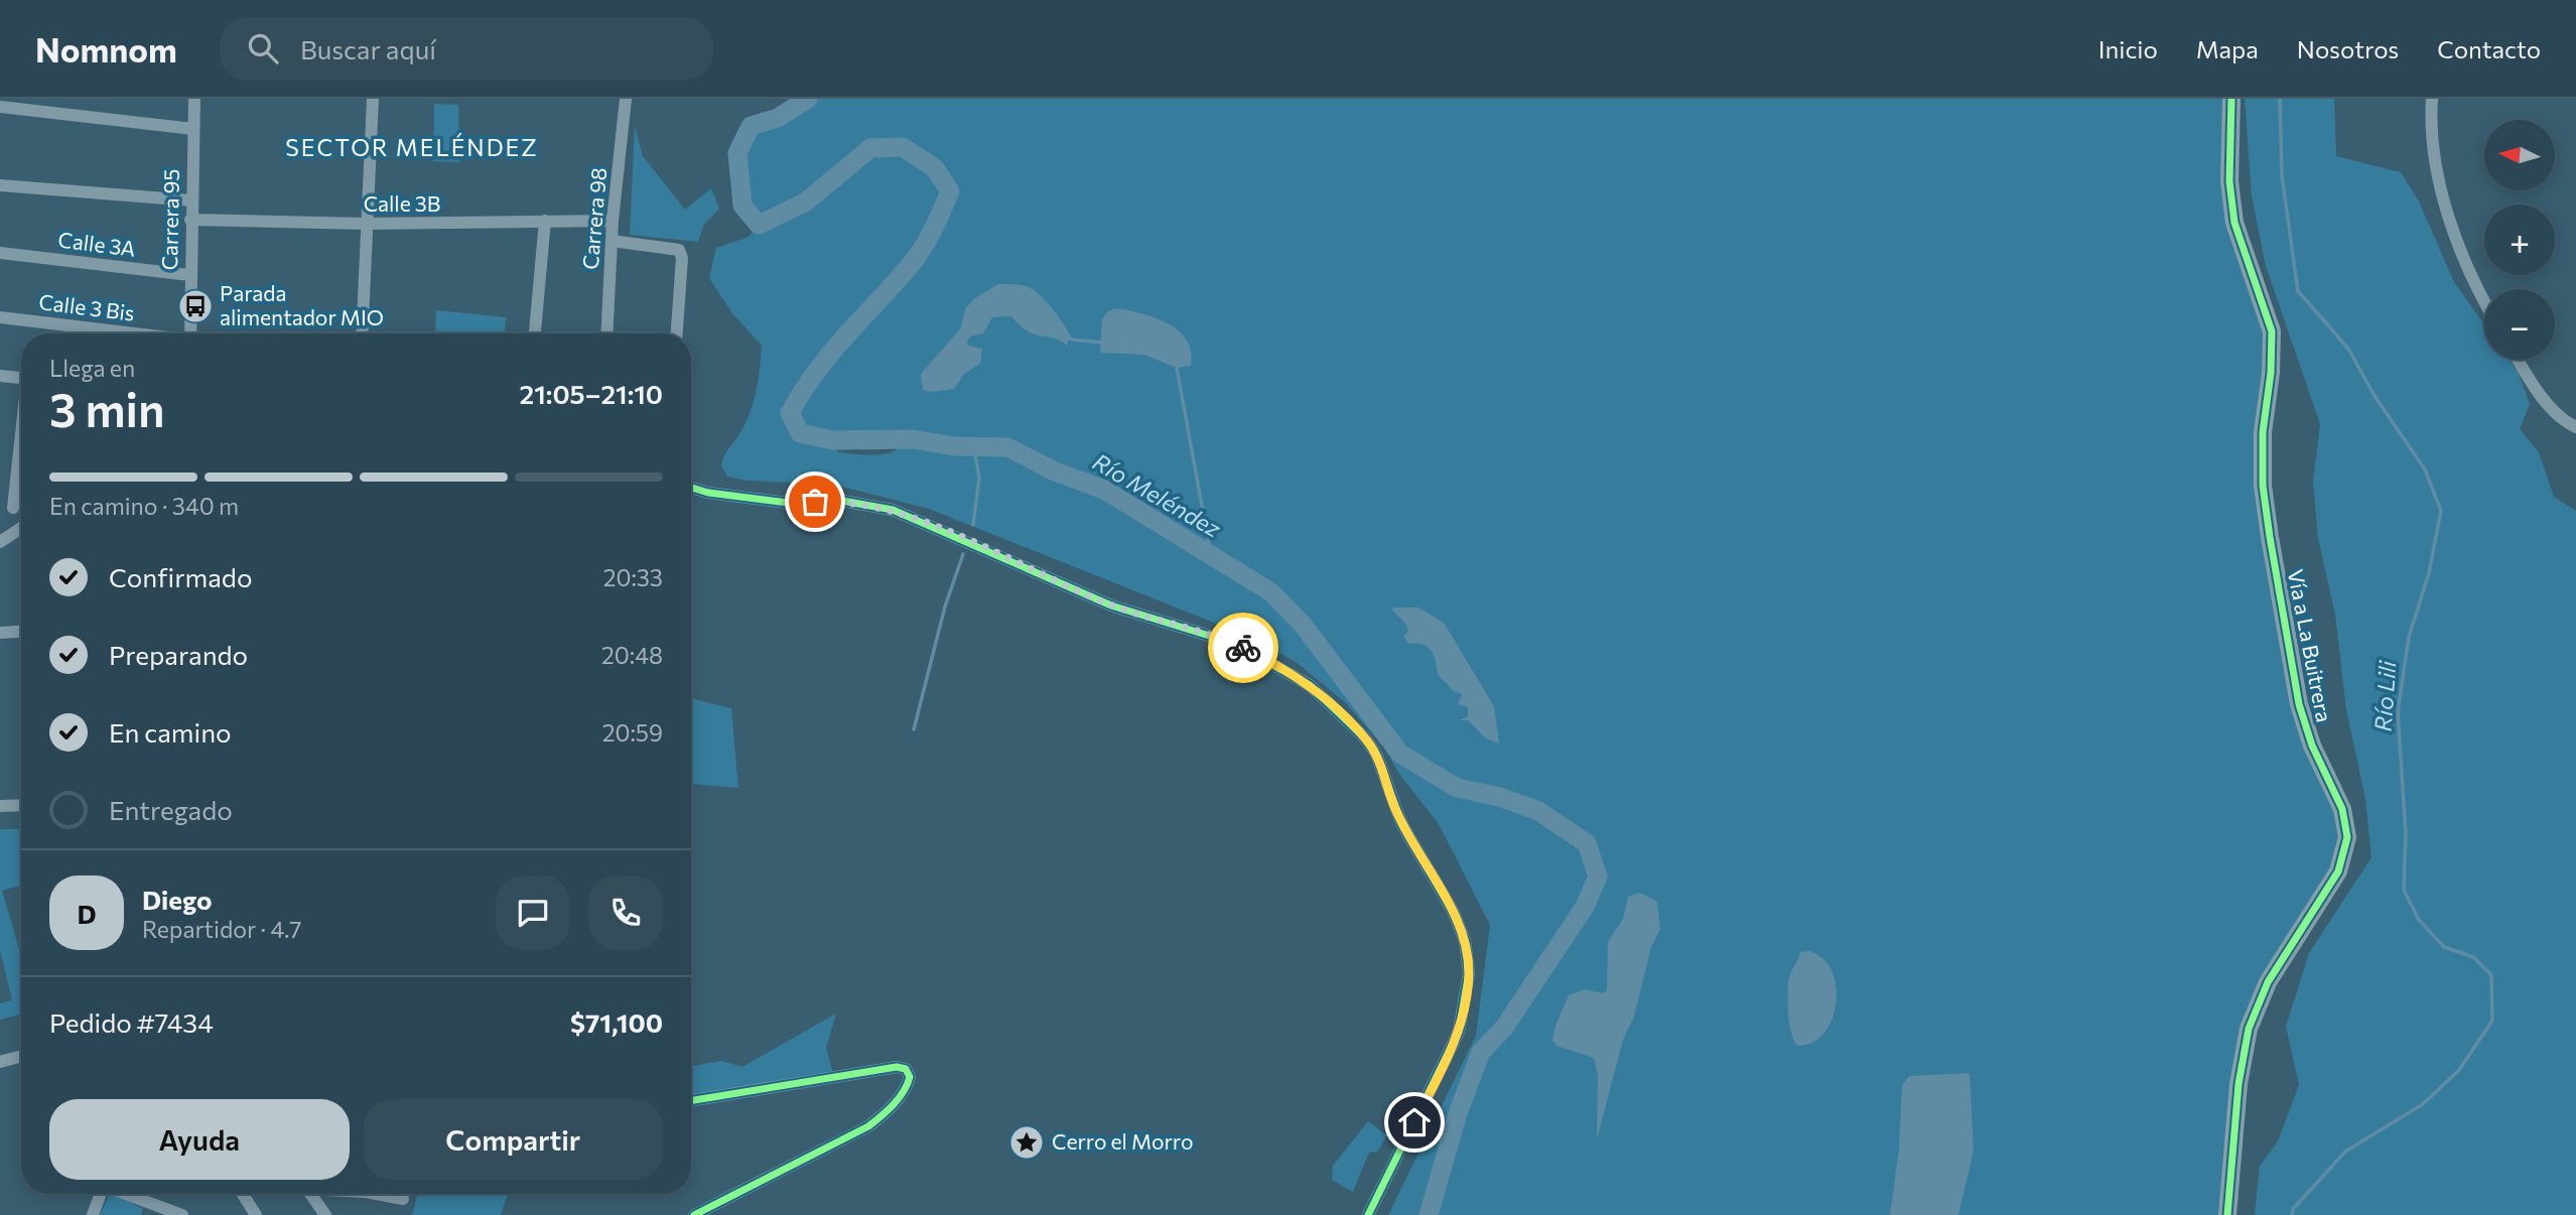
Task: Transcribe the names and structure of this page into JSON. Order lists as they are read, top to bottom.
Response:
{
  "streets": {
    "street": [
      "Calle 3B",
      "Carrera 98",
      "Carrera 95",
      "Calle 3A",
      "Calle 3 Bis",
      "Vía a La Buitrera"
    ]
  },
  "crossings": [
    ["Calle 3B", "Carrera 98"],
    ["Calle 3B", "Carrera 95"],
    ["Carrera 95", "Calle 3A"]
  ],
  "districts": ["SECTOR MELÉNDEZ"],
  "water": ["Río Meléndez", "Río Lili"],
  "places": {
    "bus stop": ["Parada alimentador MIO"],
    "place": ["Cerro el Morro"]
  },
  "north": "left",
  "page": {
    "header": "Nomnom",
    "search": "Buscar aquí",
    "nav": [
      "Inicio",
      "Mapa",
      "Nosotros",
      "Contacto"
    ],
    "map_buttons": ["+", "−"],
    "heading": ["3 min", "Llega en", "21:05–21:10"],
    "panel": [
      "Diego",
      "Repartidor · 4.7",
      "Pedido #7434",
      "$71,100"
    ],
    "bar": "En camino · 340 m",
    "list": [
      ["Confirmado", "20:33"],
      ["Preparando", "20:48"],
      ["En camino", "20:59"],
      "Entregado"
    ],
    "round": "D",
    "buttons": ["Ayuda", "Compartir"]
  }
}
